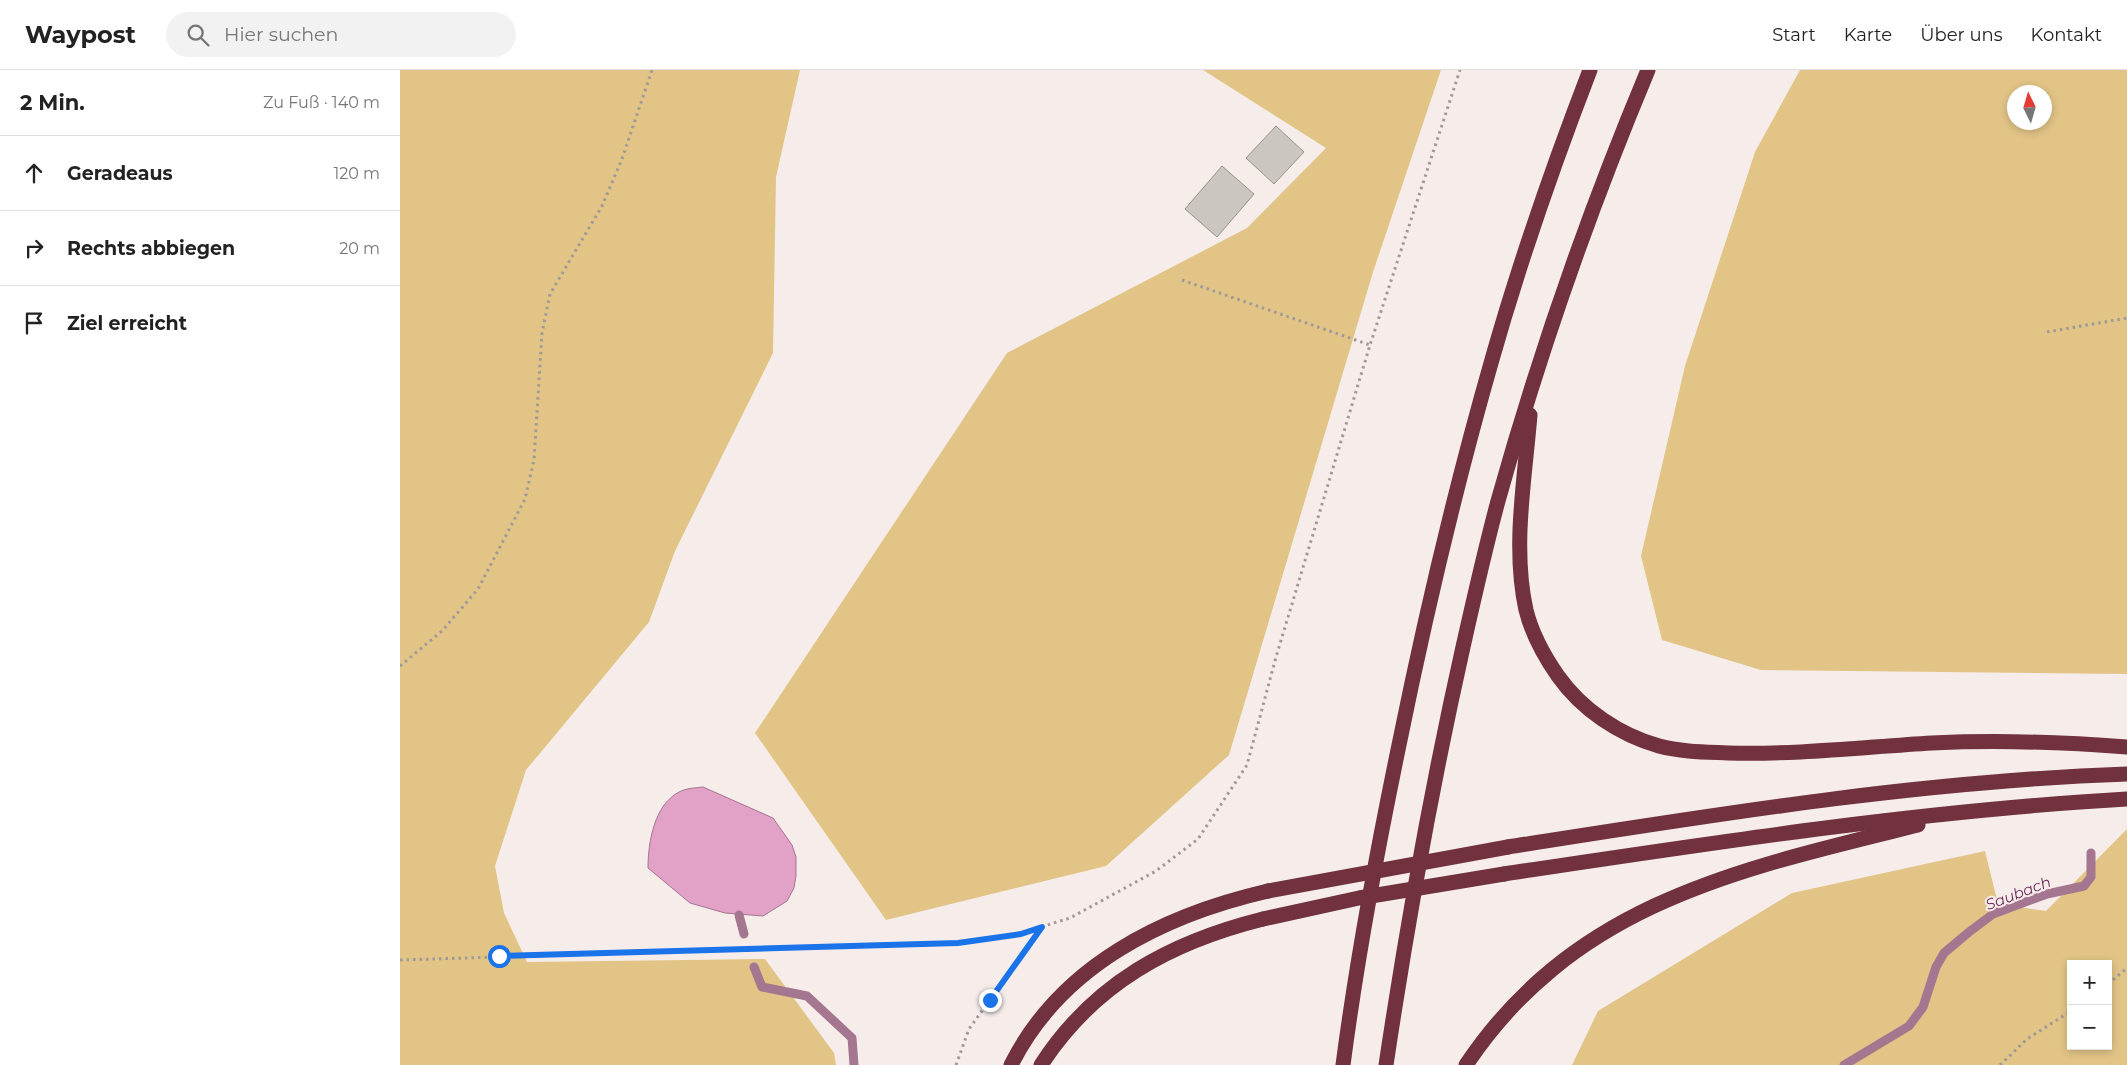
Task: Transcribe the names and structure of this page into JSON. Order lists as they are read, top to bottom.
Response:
{
  "water": ["Saubach"],
  "north": "top",
  "page": {
    "header": "Waypost",
    "search": "Hier suchen",
    "nav": [
      "Start",
      "Karte",
      "Über uns",
      "Kontakt"
    ],
    "heading": ["2 Min.", "Zu Fuß · 140 m"],
    "list": [
      ["Geradeaus", "120 m"],
      ["Rechts abbiegen", "20 m"],
      "Ziel erreicht"
    ],
    "map_buttons": ["+", "−"]
  }
}
